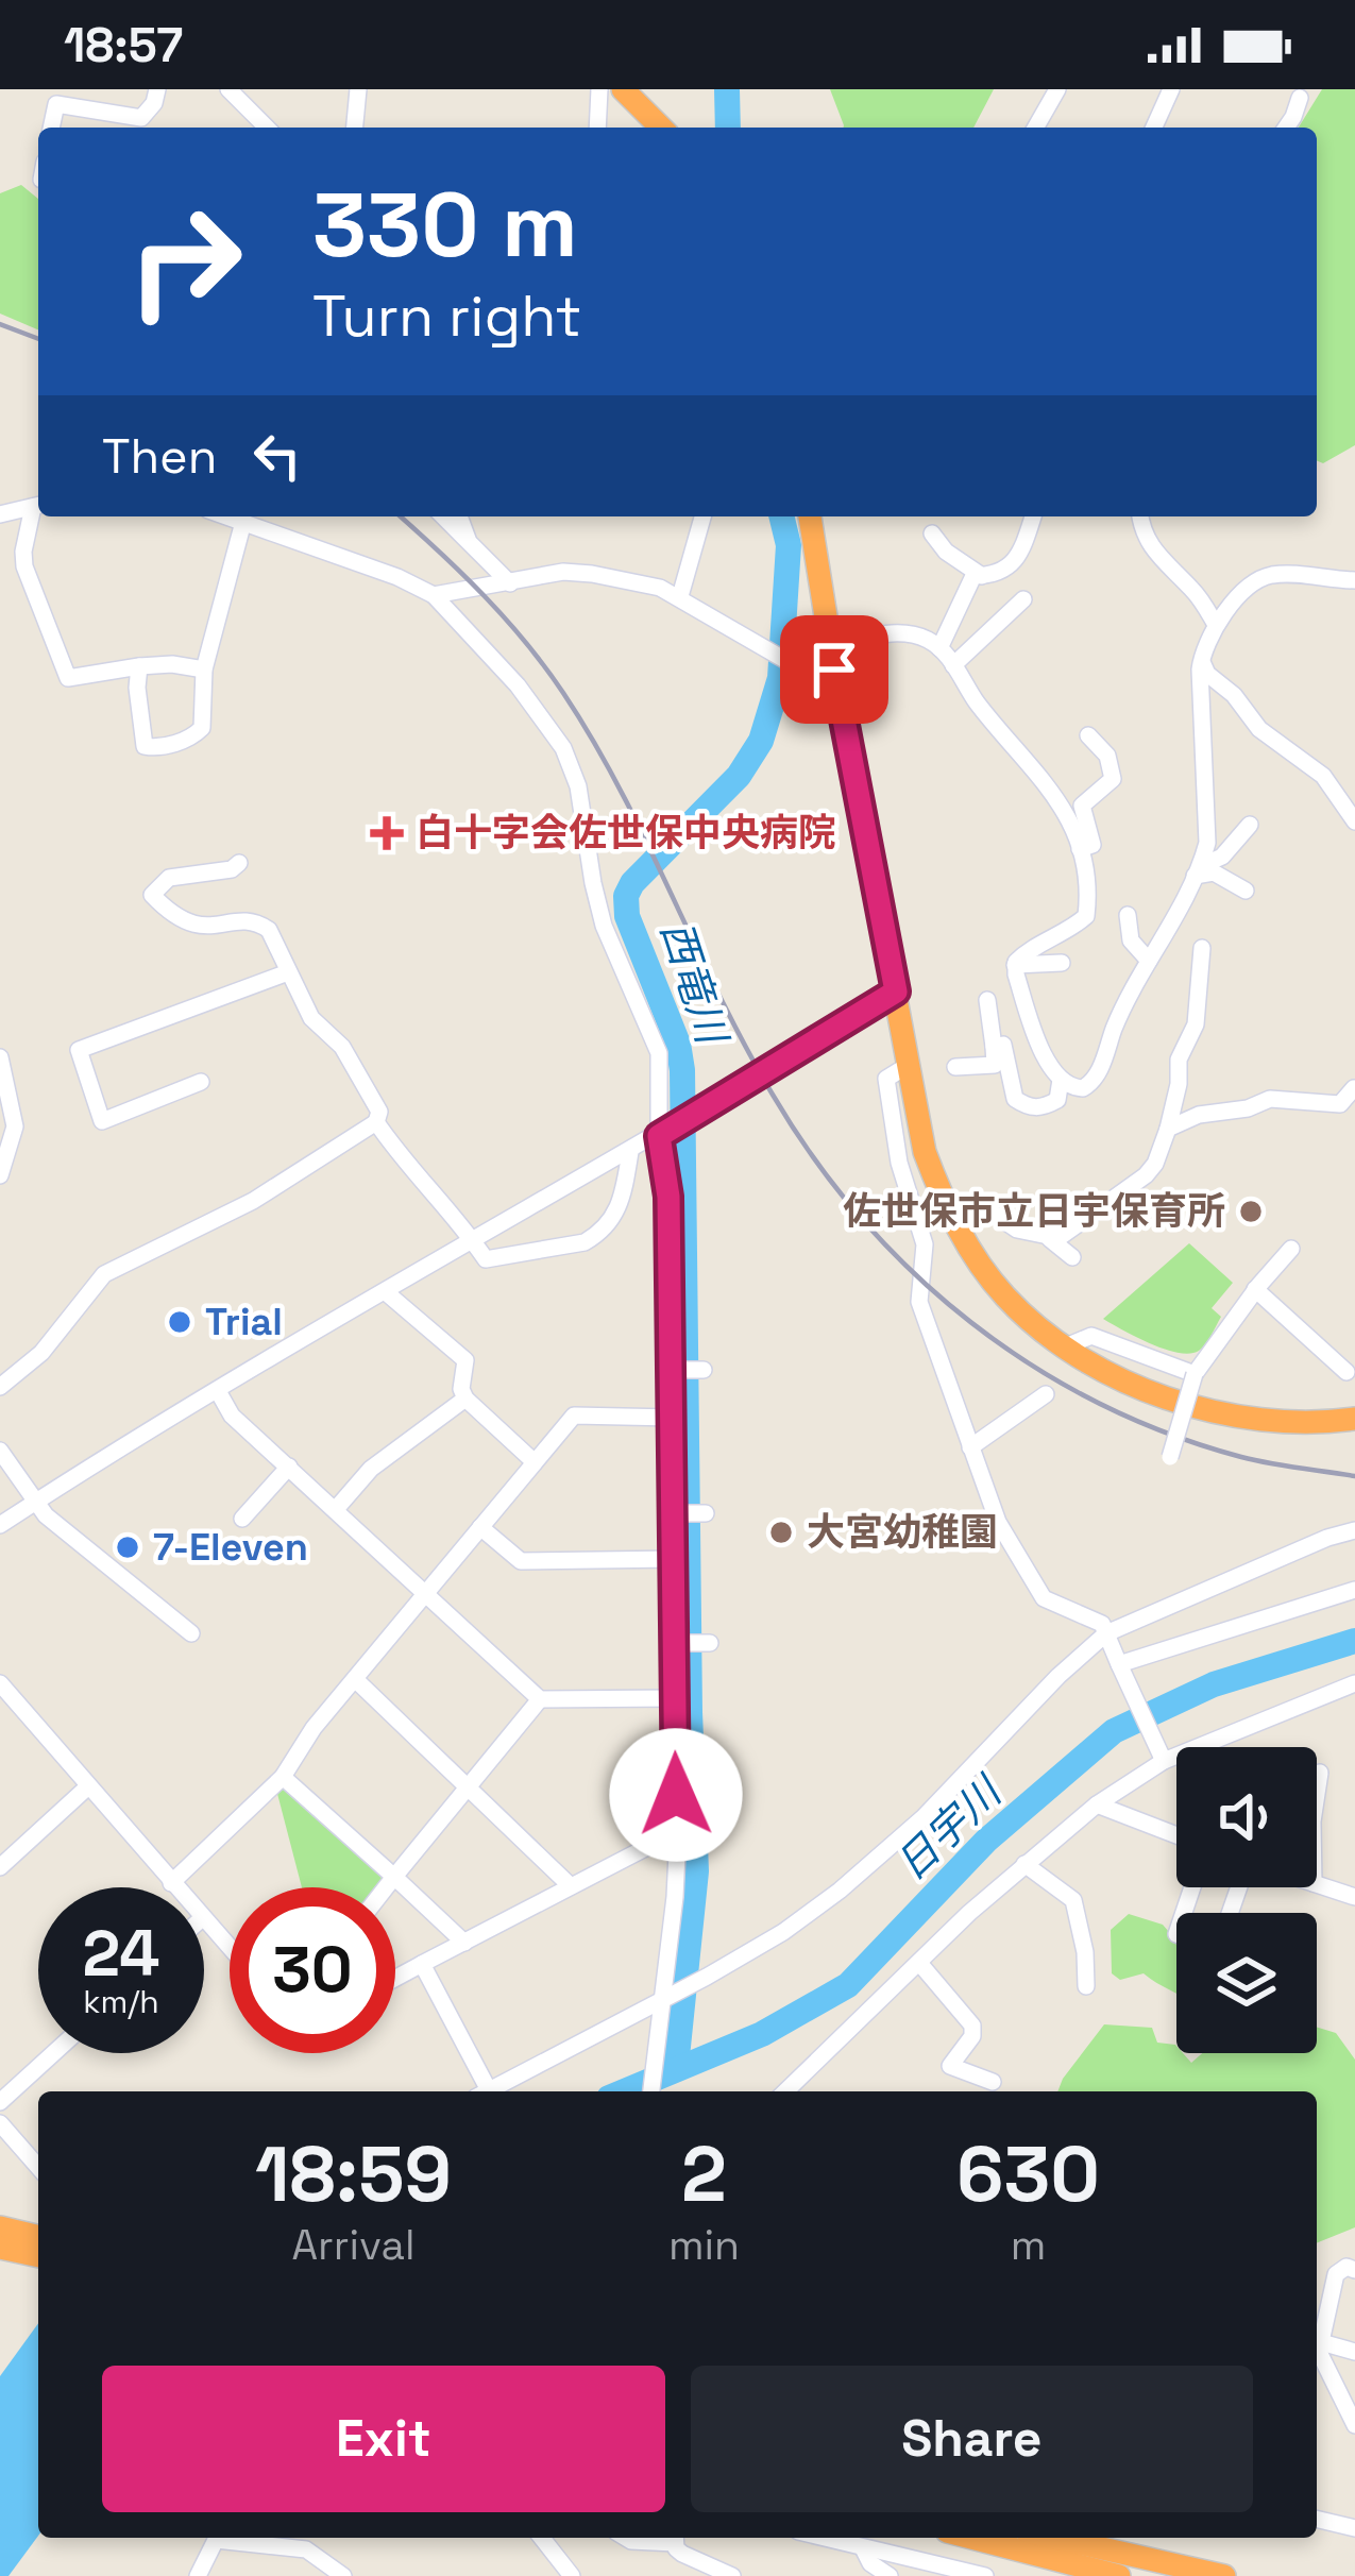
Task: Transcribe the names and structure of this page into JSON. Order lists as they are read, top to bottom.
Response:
{
  "water": ["西竜川", "日宇川"],
  "places": {
    "health": ["白十字会佐世保中央病院"],
    "other": [
      "佐世保市立日宇保育所",
      "Trial",
      "大宮幼稚園",
      "7-Eleven"
    ]
  },
  "page": {
    "status": "18:57",
    "turn": ["330 m", "Turn right"],
    "then": "Then",
    "speed": "24 km/h",
    "limit": "30",
    "eta": [
      "18:59",
      "Arrival",
      "2",
      "min",
      "630",
      "m"
    ],
    "buttons": ["Exit", "Share"]
  }
}
